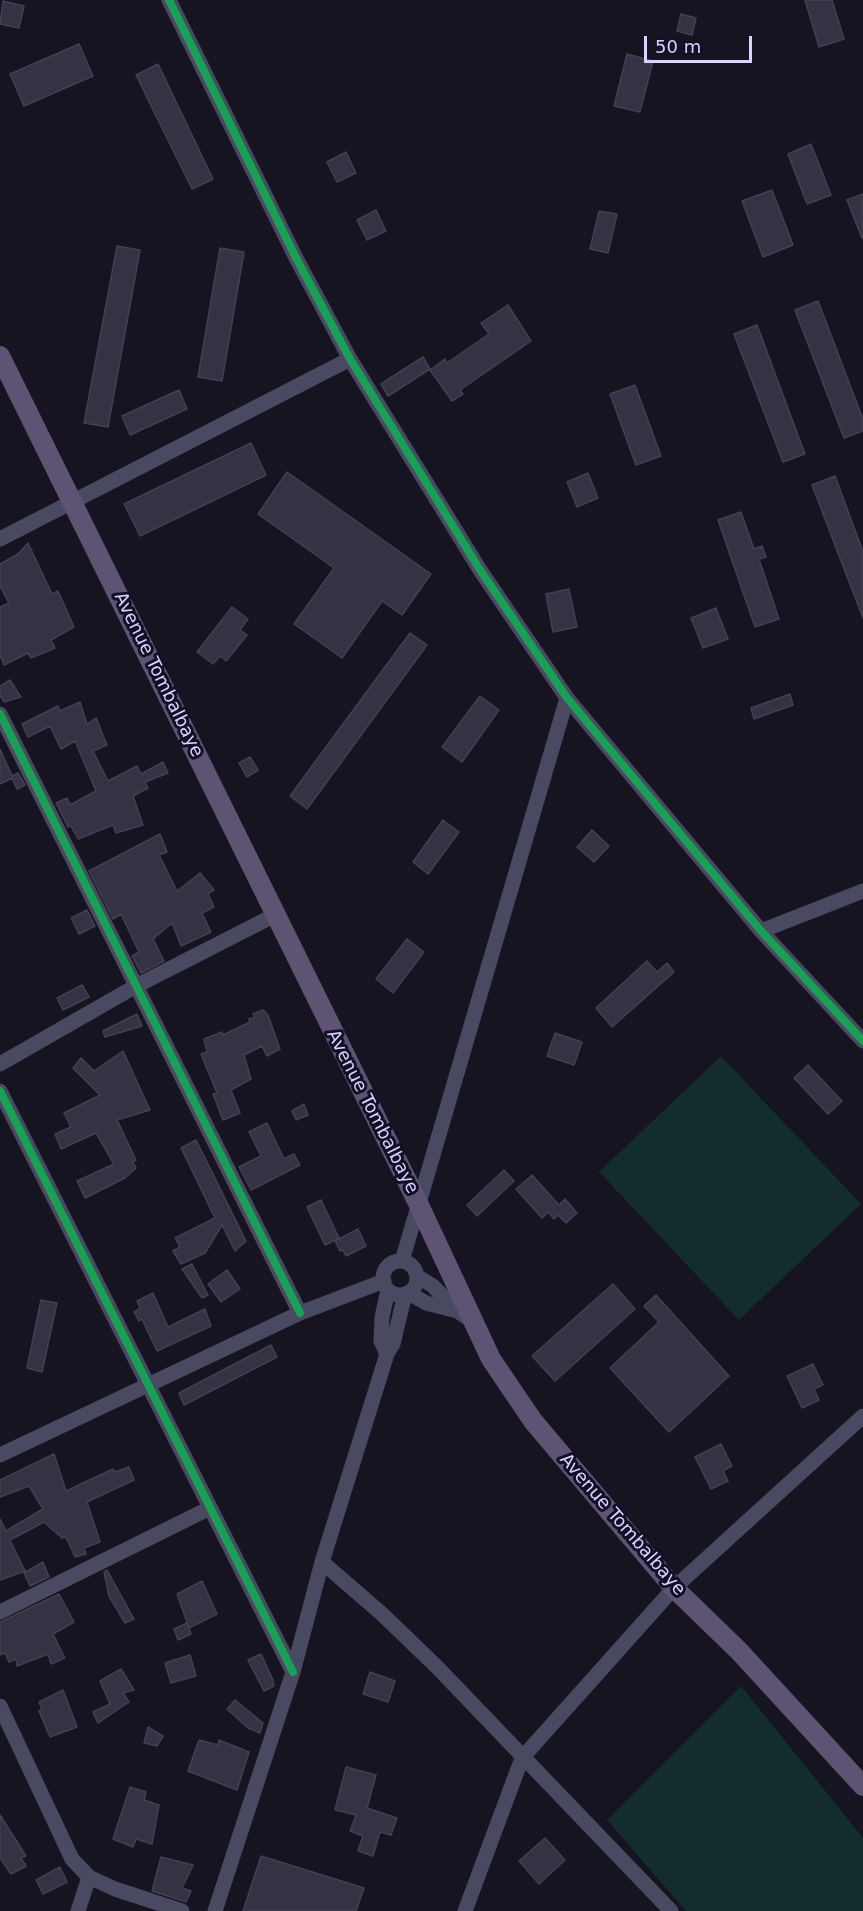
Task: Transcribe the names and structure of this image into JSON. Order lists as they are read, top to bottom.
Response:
{
  "streets": {
    "main road": ["Avenue Tombalbaye"]
  },
  "scale_bar": "50 m"
}
